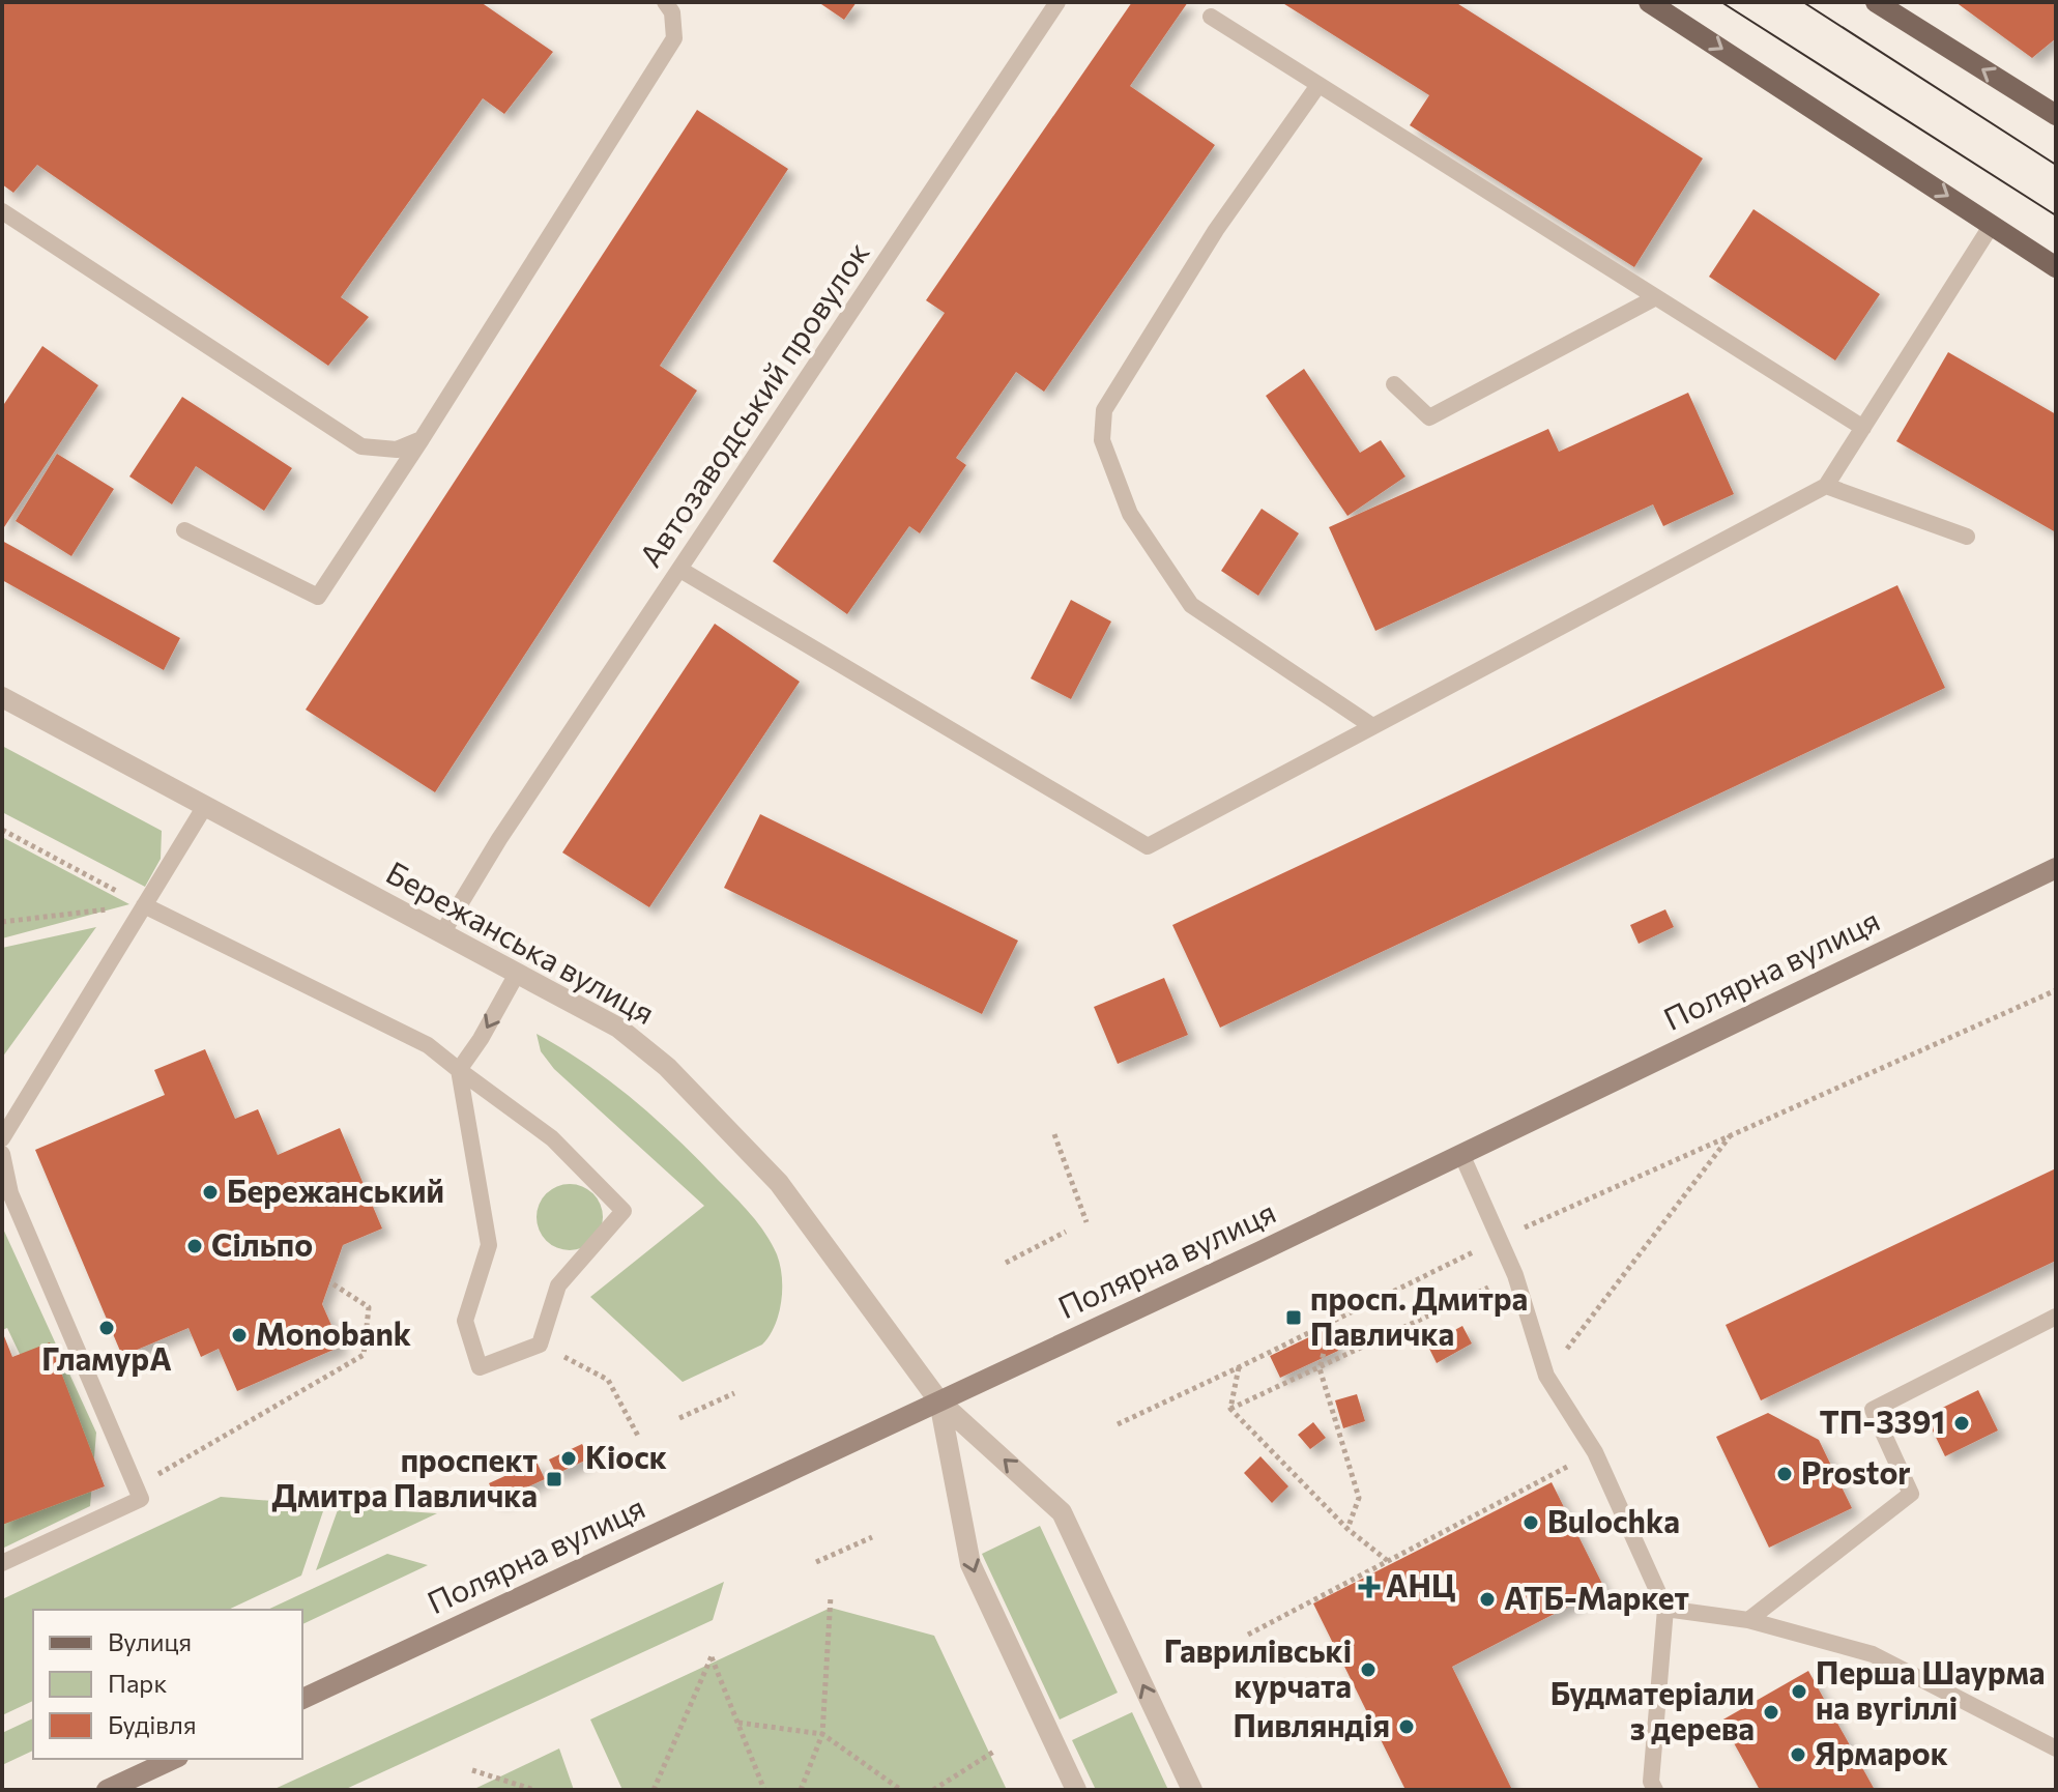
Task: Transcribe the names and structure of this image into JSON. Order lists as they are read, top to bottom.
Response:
{
  "streets": {
    "main road": ["Полярна вулиця"],
    "street": ["Бережанська вулиця"],
    "lane": ["Автозаводський провулок"]
  },
  "crossings": [
    ["Автозаводський провулок", "Бережанська вулиця"],
    ["Бережанська вулиця", "Полярна вулиця"]
  ],
  "places": {
    "other": [
      "Бережанський",
      "Сільпо",
      "ГламурА",
      "Monobank",
      "ТП-3391",
      "Кіоск",
      "Prostor",
      "Bulochka",
      "АТБ-Маркет",
      "Гаврилівські курчата",
      "Перша Шаурма на вугіллі",
      "Будматеріали з дерева",
      "Пивляндія",
      "Ярмарок"
    ],
    "transit": ["просп. Дмитра Павличка", "проспект Дмитра Павличка"],
    "health": ["АНЦ"]
  },
  "legend": ["Вулиця", "Парк", "Будівля"]
}
